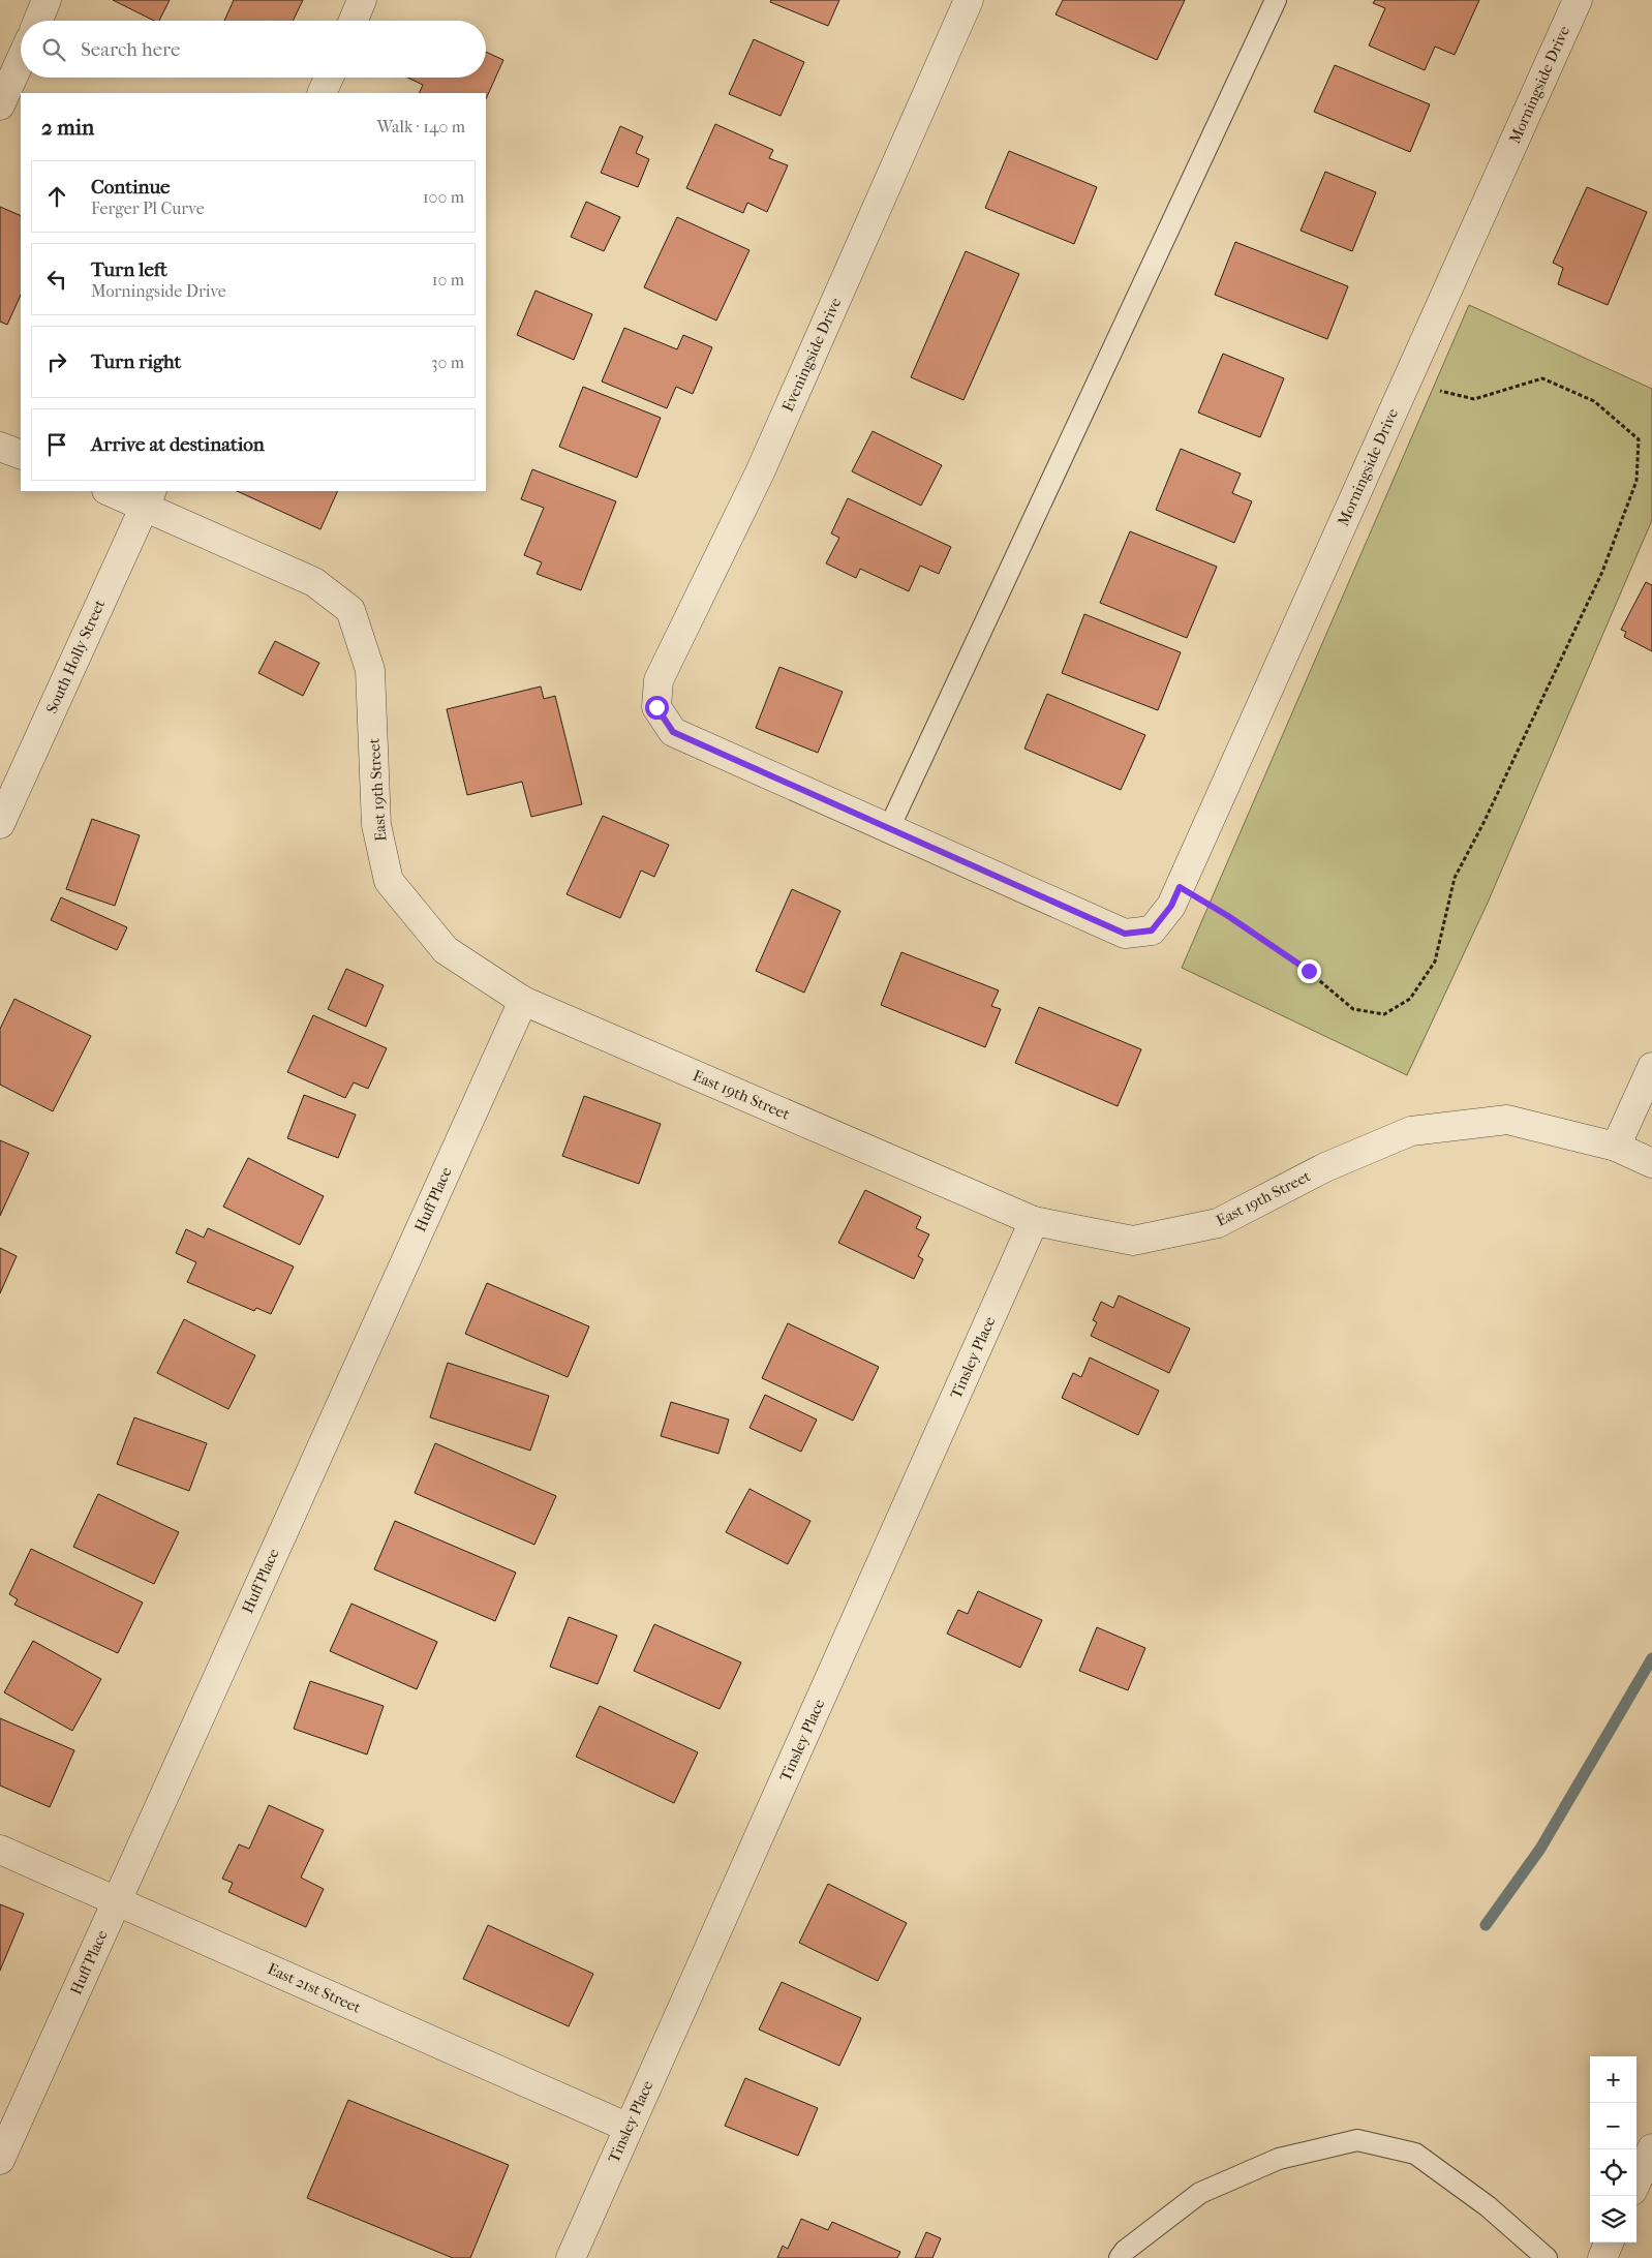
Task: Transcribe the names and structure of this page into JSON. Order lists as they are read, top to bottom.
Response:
{
  "streets": {
    "street": [
      "Morningside Drive",
      "Eveningside Drive",
      "South Holly Street",
      "East 19th Street",
      "Huff Place",
      "Tinsley Place",
      "East 21st Street"
    ]
  },
  "crossings": [
    ["Morningside Drive", "Eveningside Drive"],
    ["South Holly Street", "East 19th Street"],
    ["East 19th Street", "Huff Place"],
    ["East 19th Street", "Tinsley Place"],
    ["Huff Place", "East 21st Street"],
    ["Tinsley Place", "East 21st Street"]
  ],
  "page": {
    "search": "Search here",
    "heading": ["2 min", "Walk · 140 m"],
    "list": [
      ["Continue", "Ferger Pl Curve", "100 m"],
      ["Turn left", "Morningside Drive", "10 m"],
      ["Turn right", "30 m"],
      "Arrive at destination"
    ],
    "map_buttons": ["+", "−"]
  }
}
